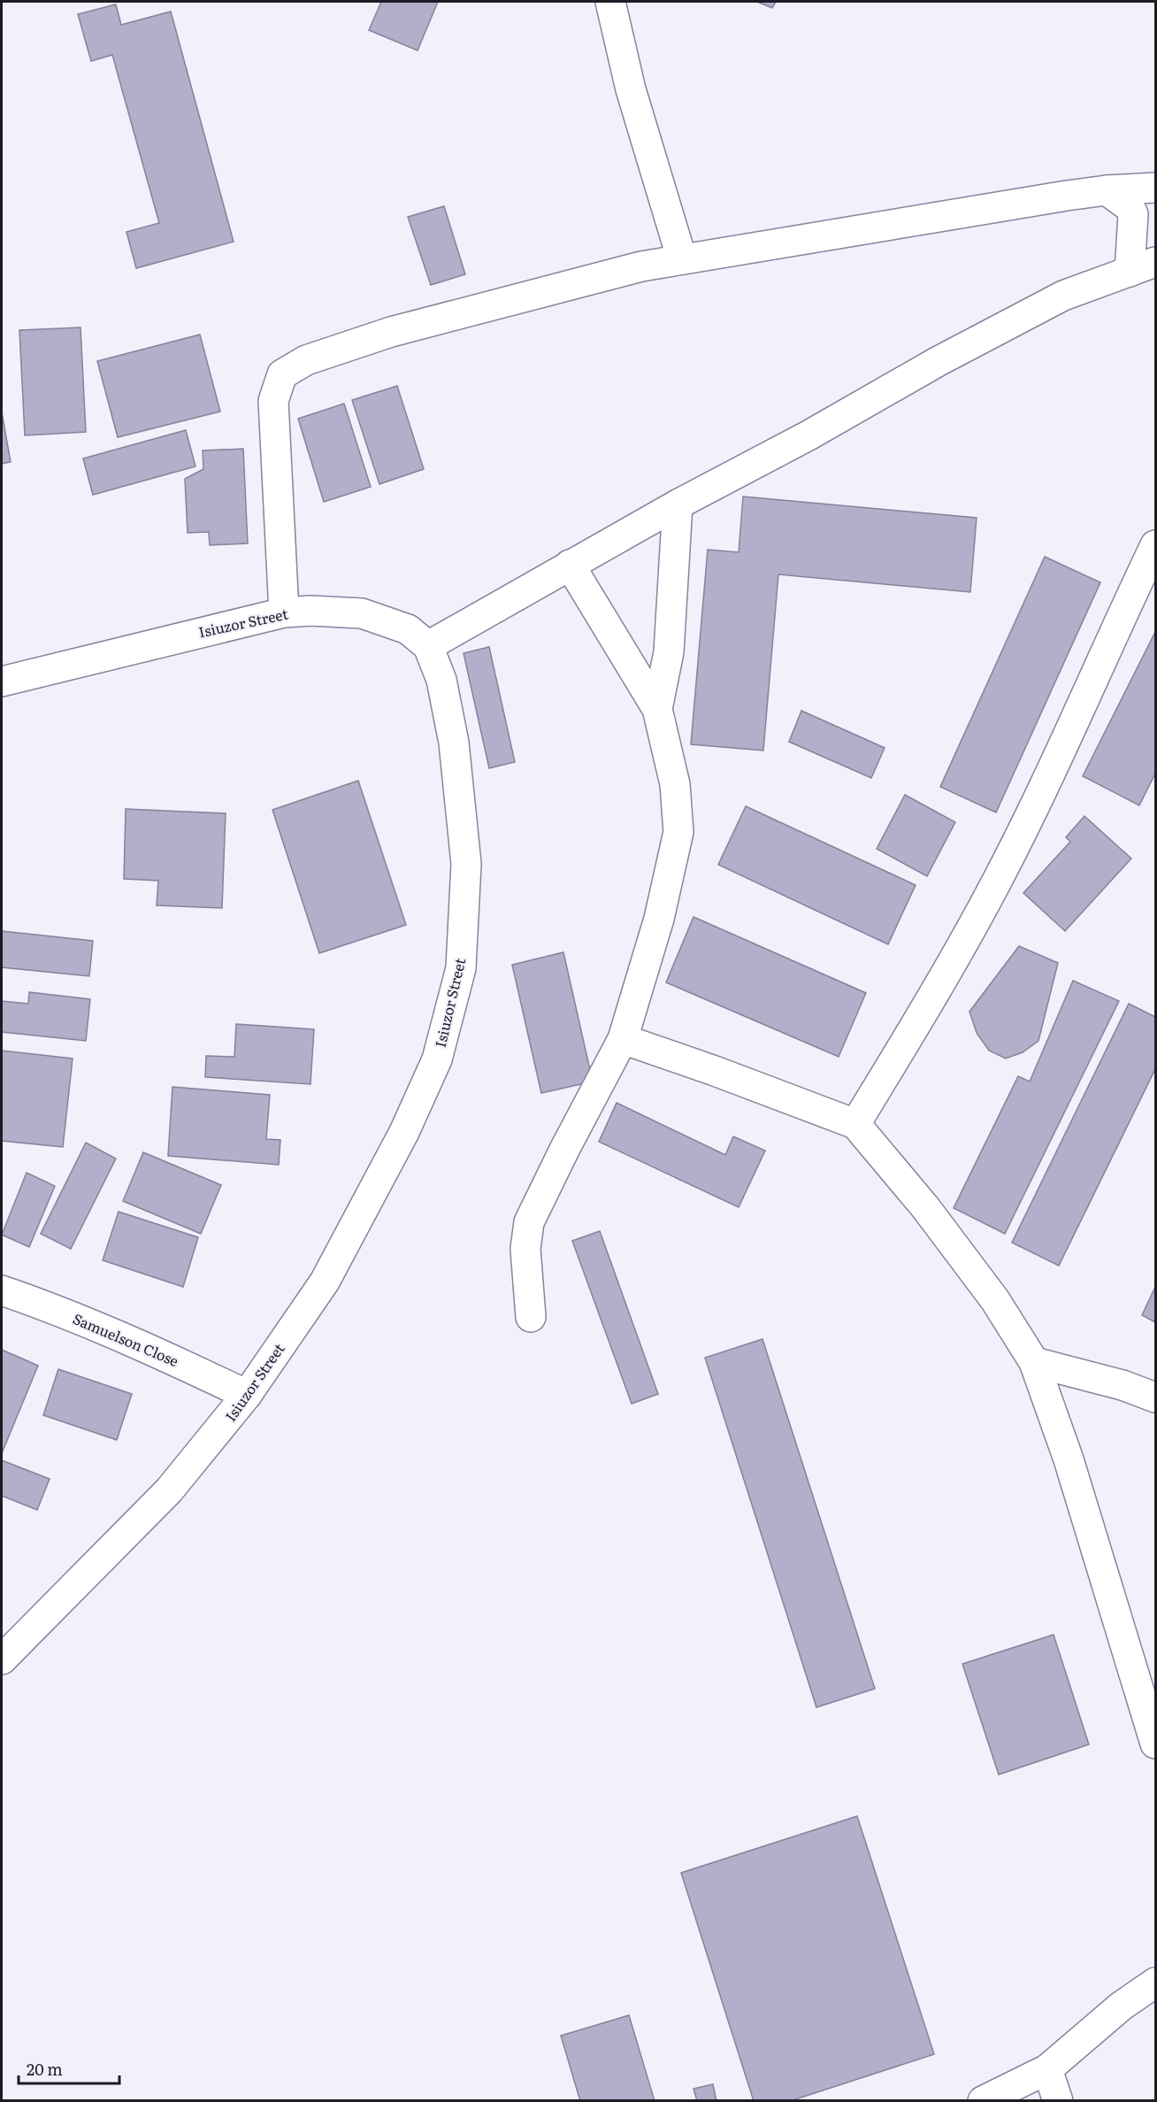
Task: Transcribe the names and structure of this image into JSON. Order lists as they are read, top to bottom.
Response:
{
  "streets": {
    "street": ["Isiuzor Street", "Samuelson Close"]
  },
  "crossings": [
    ["Isiuzor Street", "Samuelson Close"]
  ],
  "scale_bar": "20 m"
}
